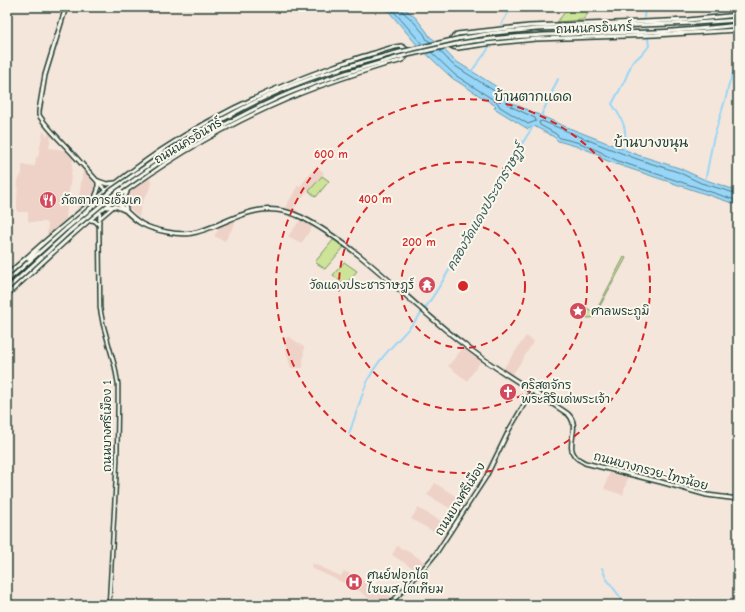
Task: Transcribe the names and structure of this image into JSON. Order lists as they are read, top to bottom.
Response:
{
  "streets": {
    "main road": ["ถนนนครอินทร์", "ถนนบางกรวย-ไทรน้อย"],
    "street": ["ถนนบางศรีเมือง 1", "ถนนบางศรีเมือง"]
  },
  "crossings": [
    ["ถนนนครอินทร์", "ถนนบางศรีเมือง 1"],
    ["ถนนนครอินทร์", "ถนนบางกรวย-ไทรน้อย"],
    ["ถนนบางกรวย-ไทรน้อย", "ถนนบางศรีเมือง"]
  ],
  "districts": ["บ้านตากแดด", "บ้านบางขนุน"],
  "water": ["คลองวัดแดงประชาราษฎร์"],
  "places": {
    "restaurant": ["ภัตตาคารเอ็มเค"],
    "temple": ["วัดแดงประชาราษฎร์"],
    "place": ["ศาลพระภูมิ"],
    "church": ["คริสตจักร พระสิริแด่พระเจ้า"],
    "hospital": ["ศูนย์ฟอกไต ไซเมส ไตเทียม"]
  },
  "rings": ["600 m", "400 m", "200 m"]
}
